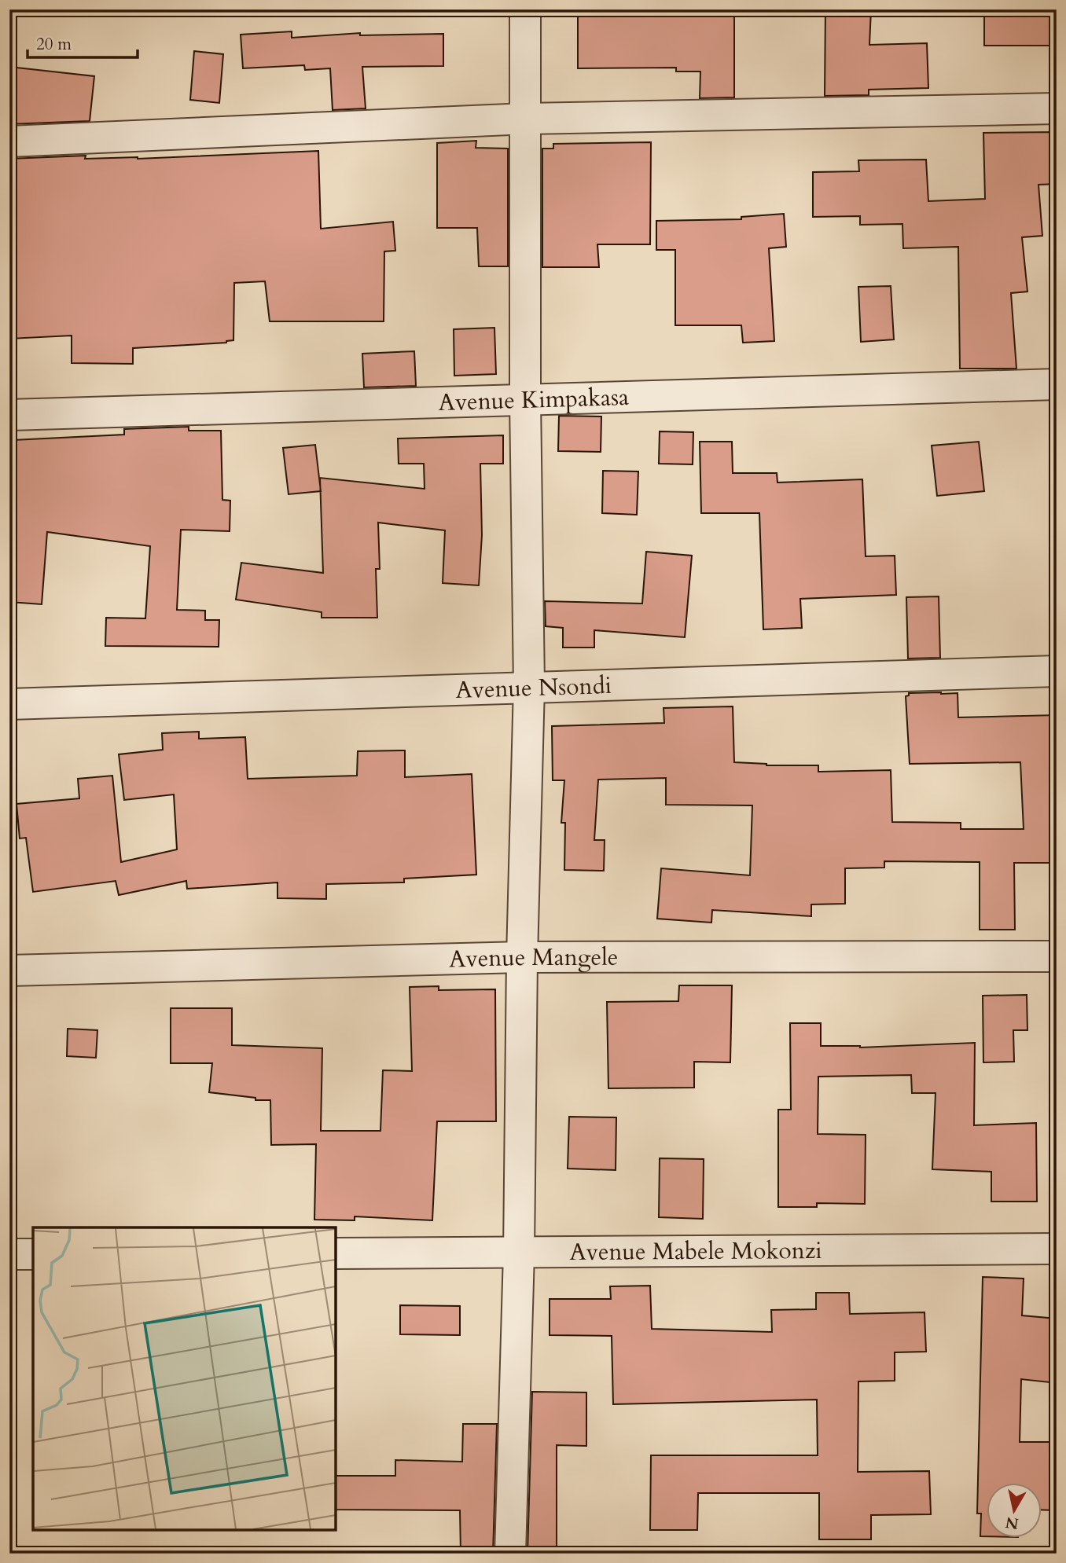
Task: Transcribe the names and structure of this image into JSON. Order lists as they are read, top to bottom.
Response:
{
  "streets": {
    "street": [
      "Avenue Kimpakasa",
      "Avenue Nsondi",
      "Avenue Mangele",
      "Avenue Mabele Mokonzi"
    ]
  },
  "scale_bar": "20 m",
  "north": "bottom"
}
